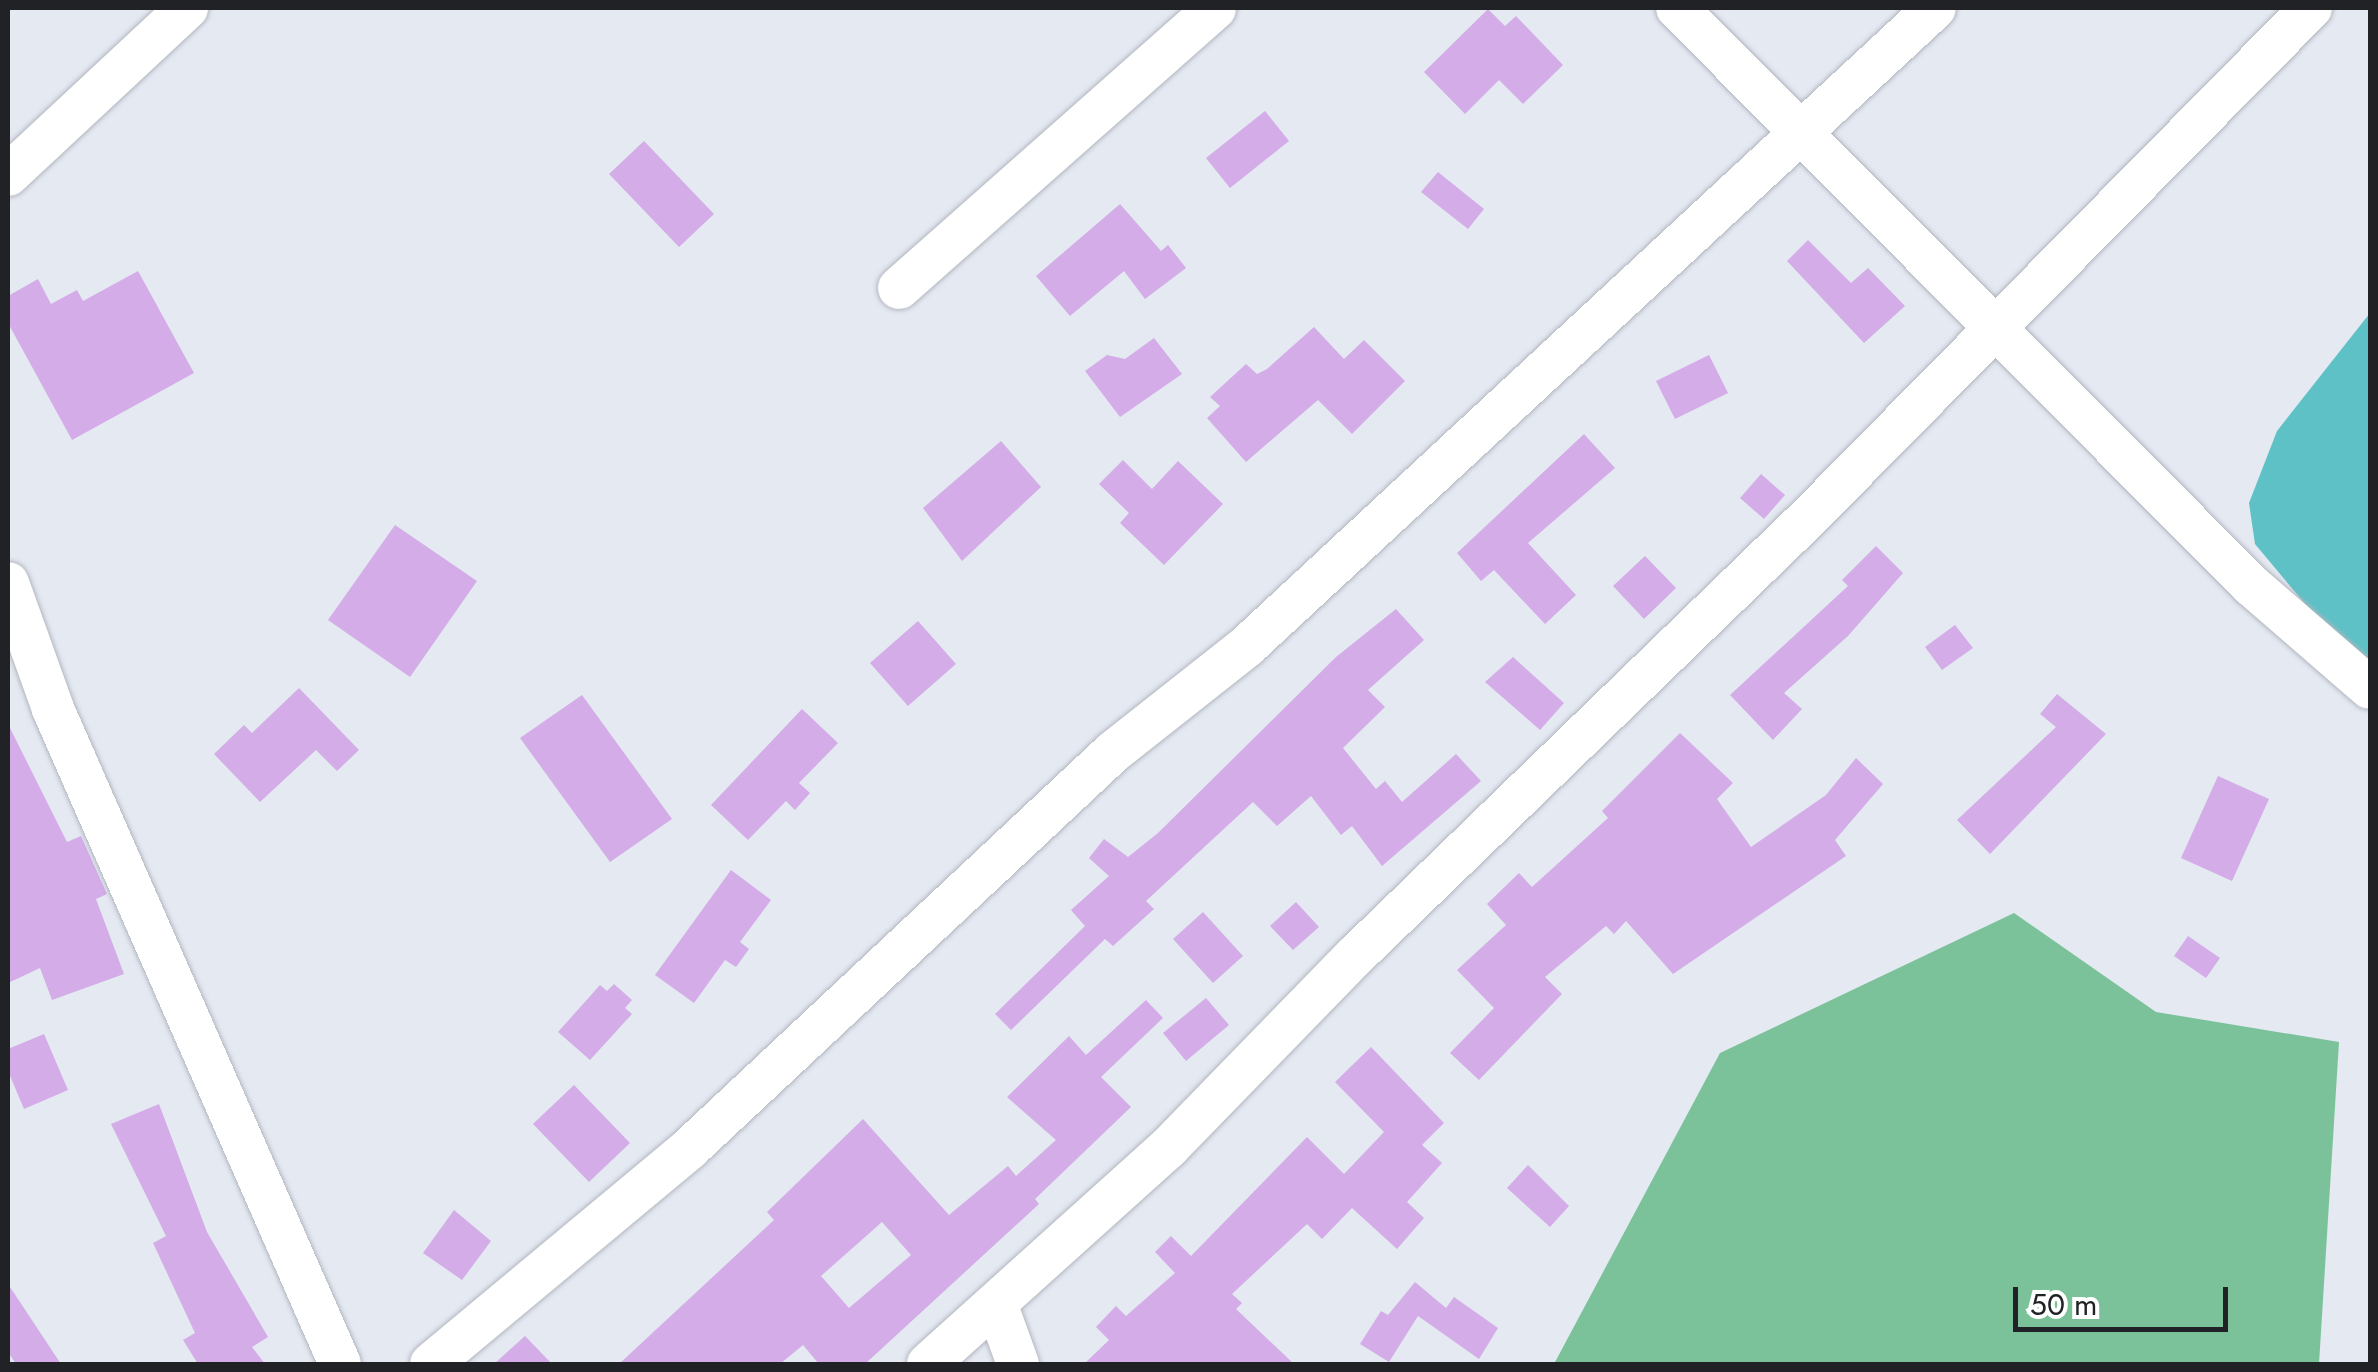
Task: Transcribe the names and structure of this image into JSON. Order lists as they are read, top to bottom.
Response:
{
  "scale_bar": "50 m"
}
